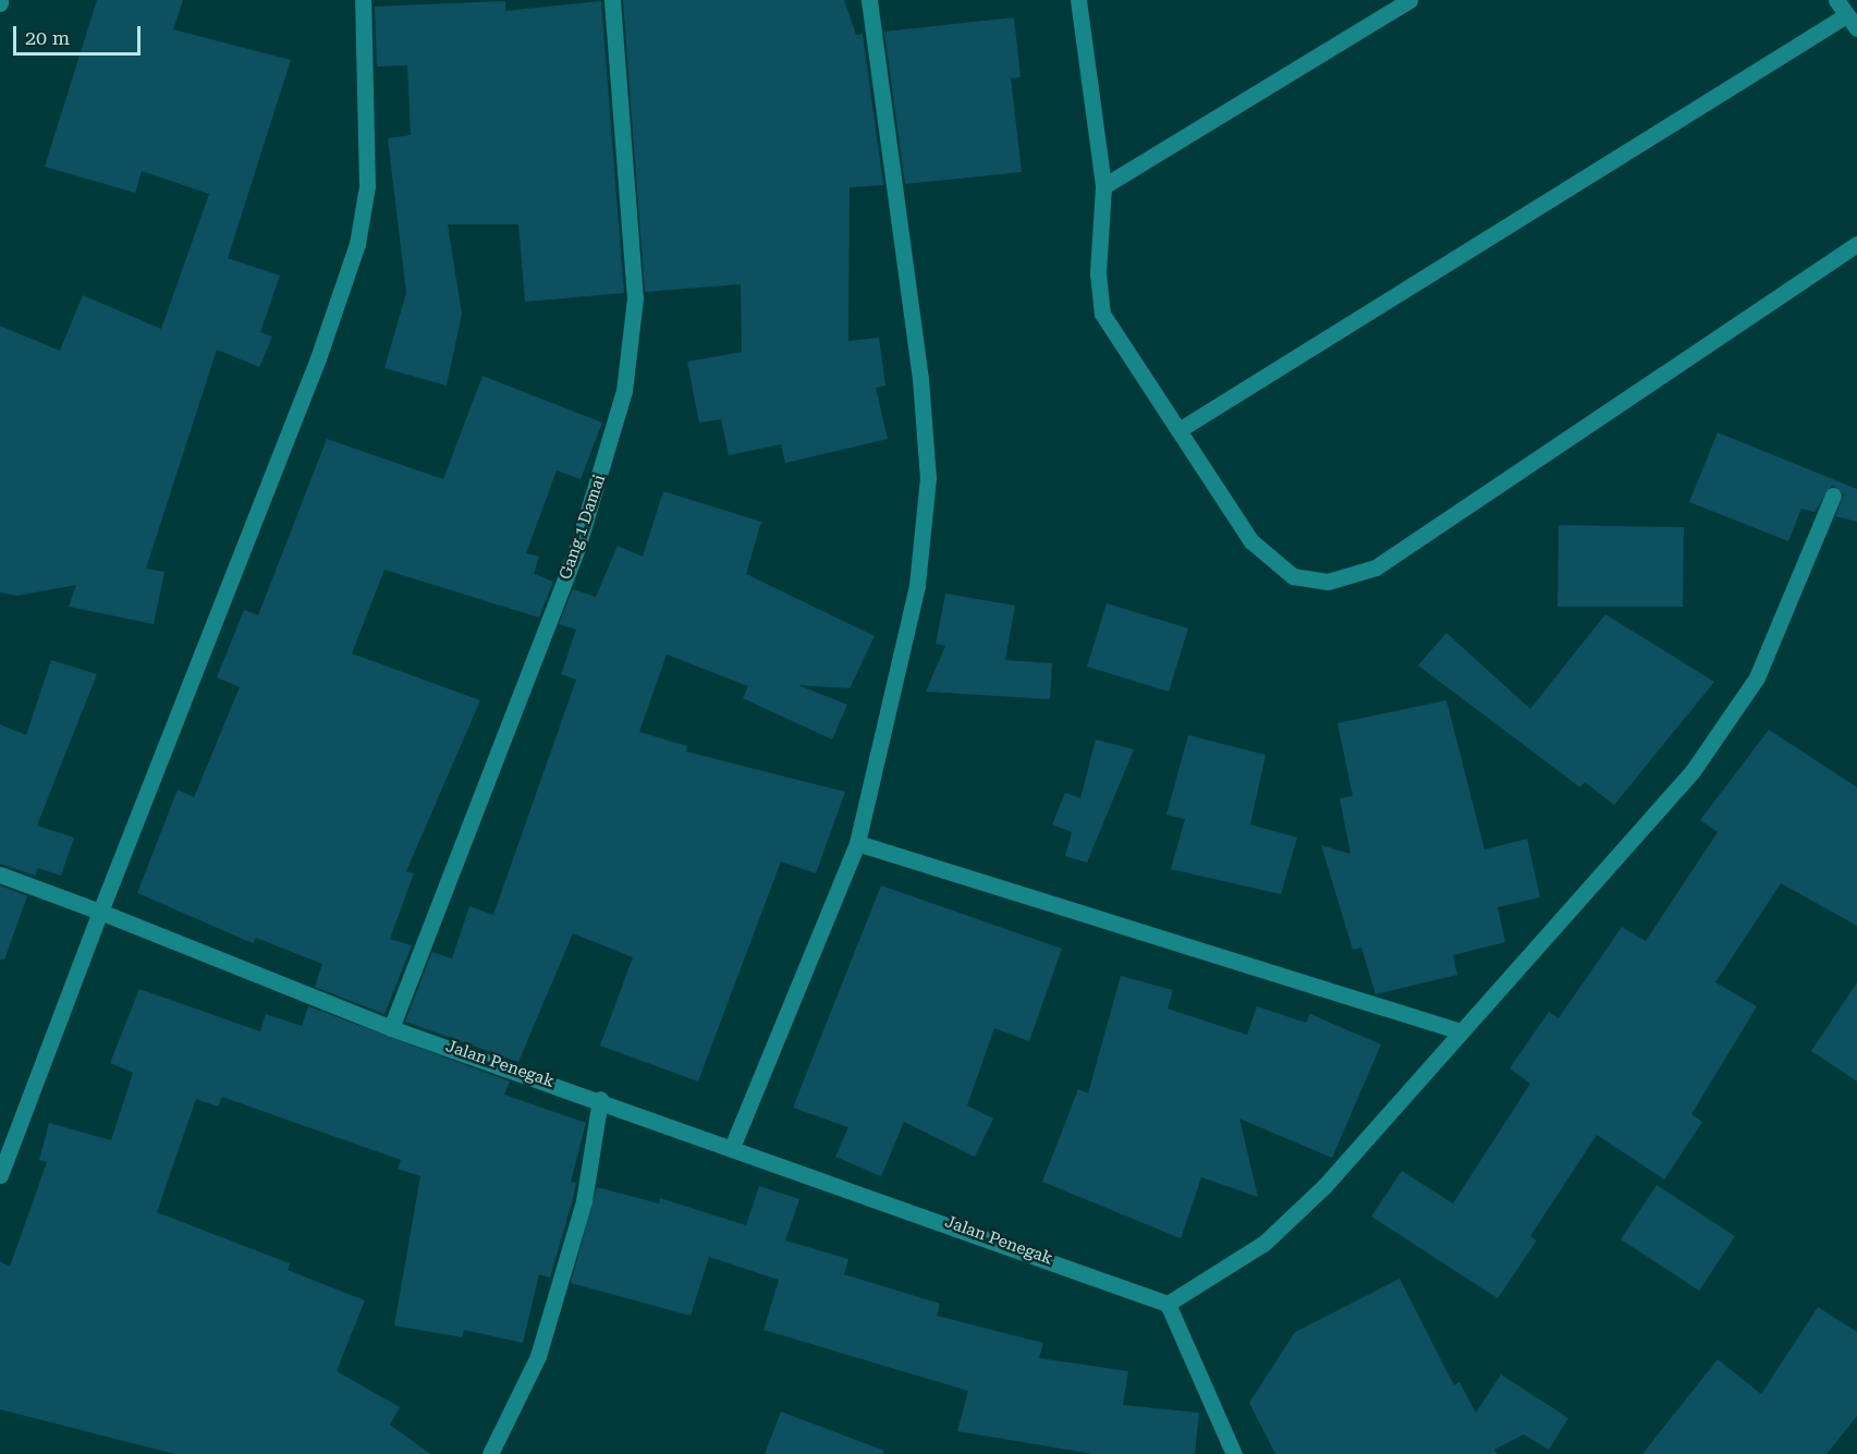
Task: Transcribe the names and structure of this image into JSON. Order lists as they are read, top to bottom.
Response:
{
  "streets": {
    "street": ["Gang 1 Damai", "Jalan Penegak"]
  },
  "crossings": [
    ["Gang 1 Damai", "Jalan Penegak"]
  ],
  "scale_bar": "20 m"
}
